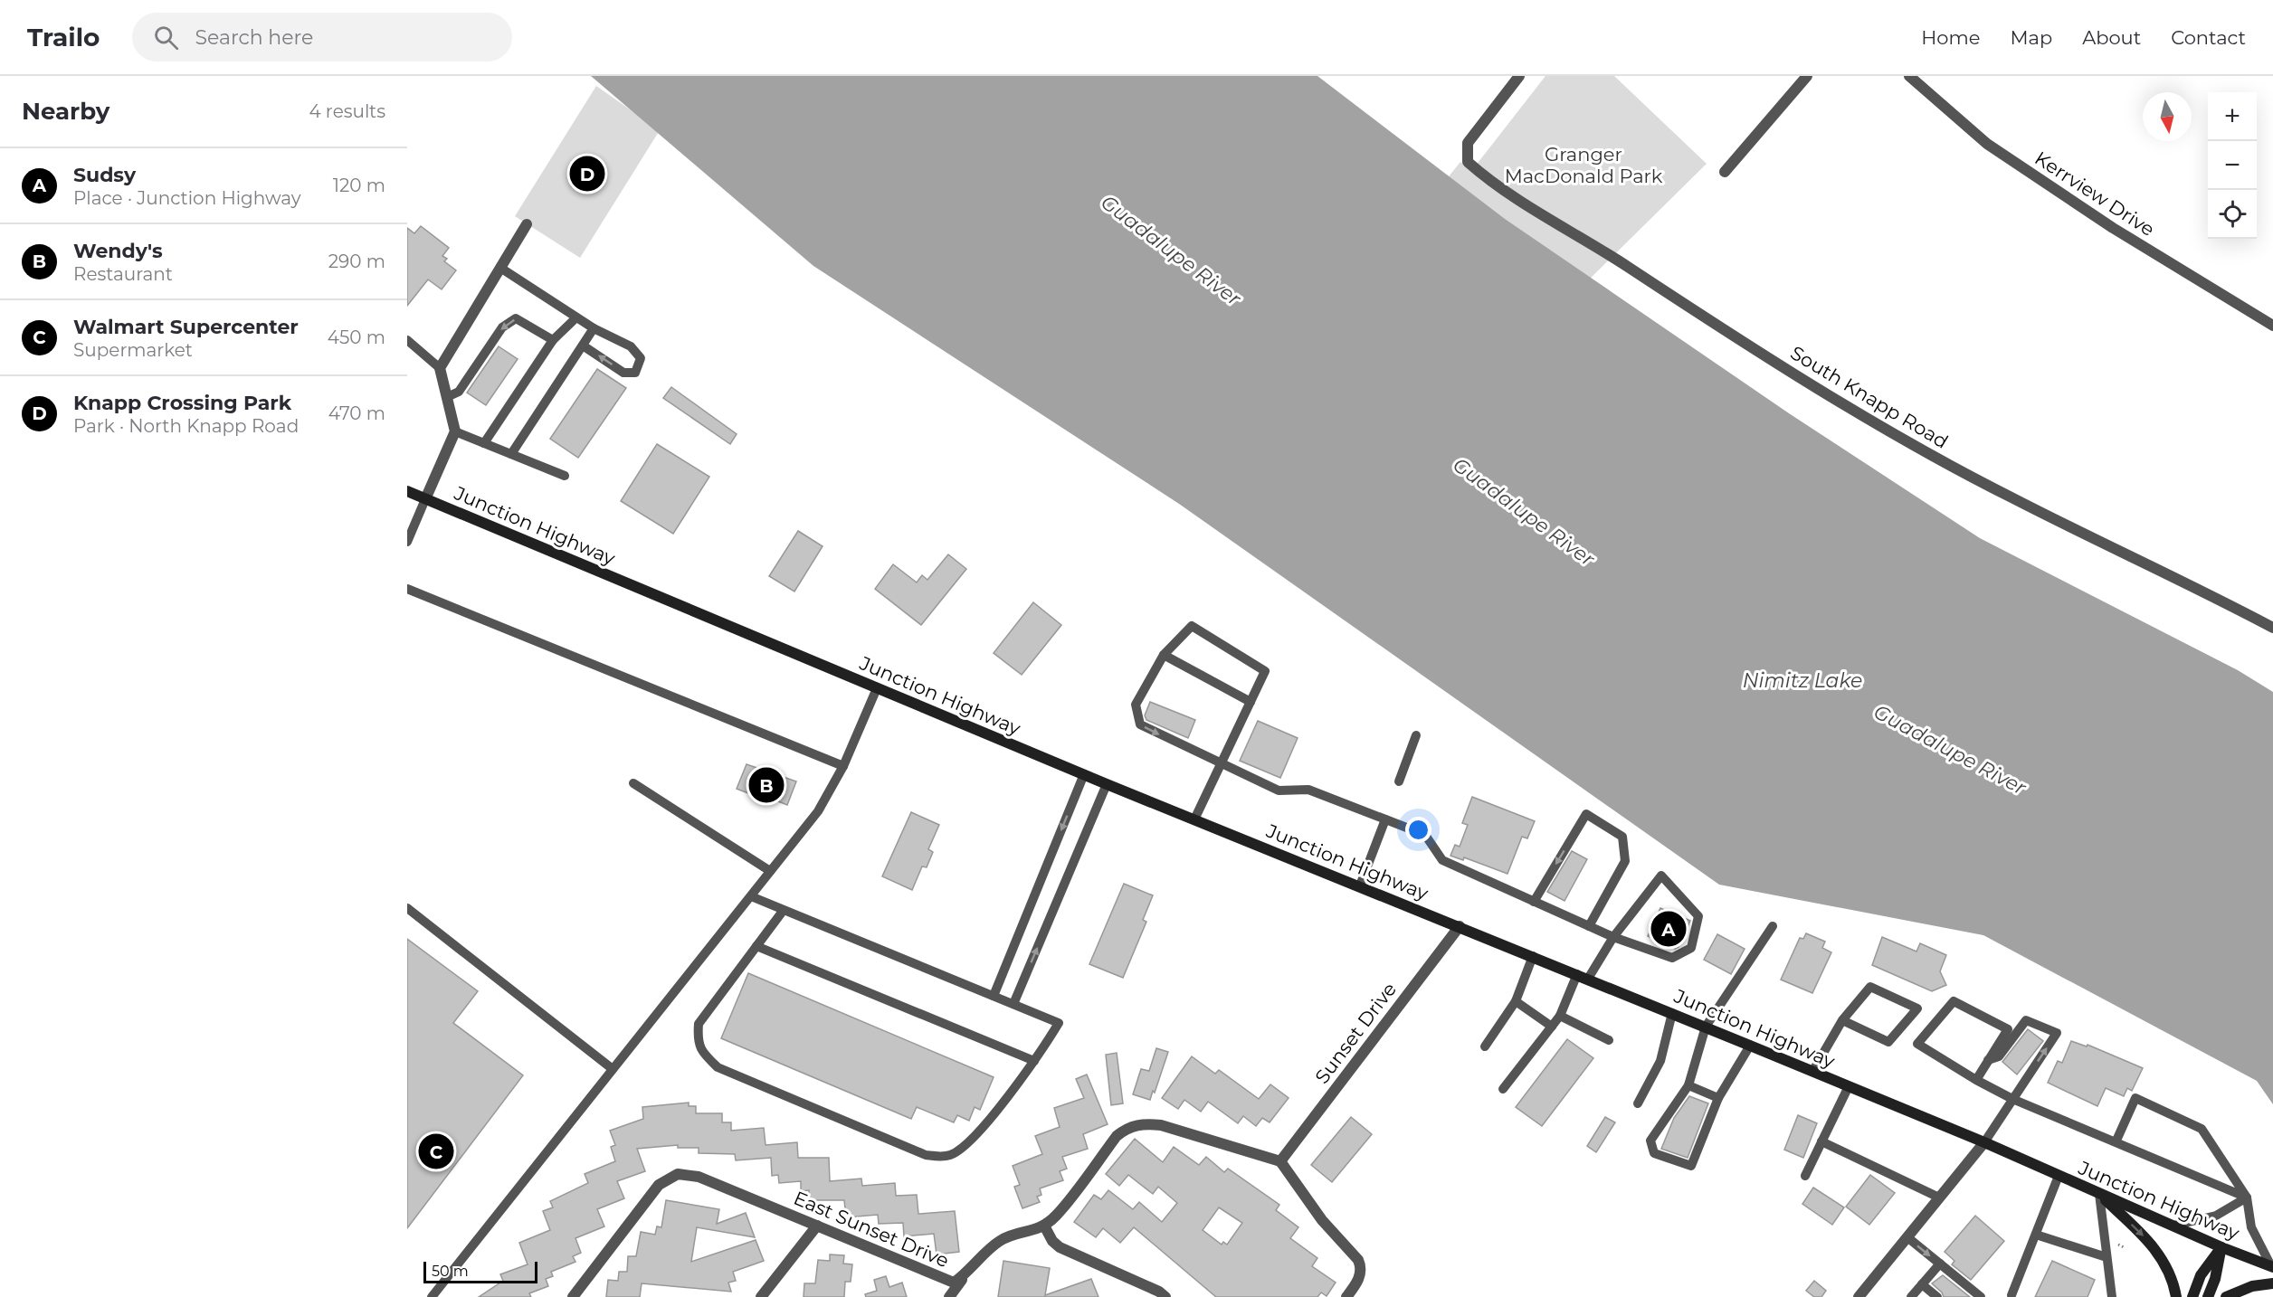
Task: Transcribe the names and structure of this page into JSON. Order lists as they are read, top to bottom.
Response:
{
  "streets": {
    "main road": ["Junction Highway"],
    "street": [
      "Kerrview Drive",
      "South Knapp Road",
      "Sunset Drive",
      "East Sunset Drive"
    ]
  },
  "crossings": [
    ["Junction Highway", "Sunset Drive"],
    ["Sunset Drive", "East Sunset Drive"]
  ],
  "water": ["Guadalupe River", "Nimitz Lake"],
  "parks": ["Granger MacDonald Park"],
  "scale_bar": "50 m",
  "north": "bottom",
  "page": {
    "header": "Trailo",
    "search": "Search here",
    "nav": [
      "Home",
      "Map",
      "About",
      "Contact"
    ],
    "heading": ["Nearby", "4 results"],
    "map_buttons": ["+", "−"],
    "list": [
      {
        "mark": "A",
        "name": "Sudsy",
        "note": "Place · Junction Highway",
        "value": "120 m"
      },
      {
        "mark": "B",
        "name": "Wendy's",
        "note": "Restaurant",
        "value": "290 m"
      },
      {
        "mark": "C",
        "name": "Walmart Supercenter",
        "note": "Supermarket",
        "value": "450 m"
      },
      {
        "mark": "D",
        "name": "Knapp Crossing Park",
        "note": "Park · North Knapp Road",
        "value": "470 m"
      }
    ],
    "pins": [
      "D",
      "B",
      "A",
      "C"
    ],
    "scale": "50 m"
  }
}
